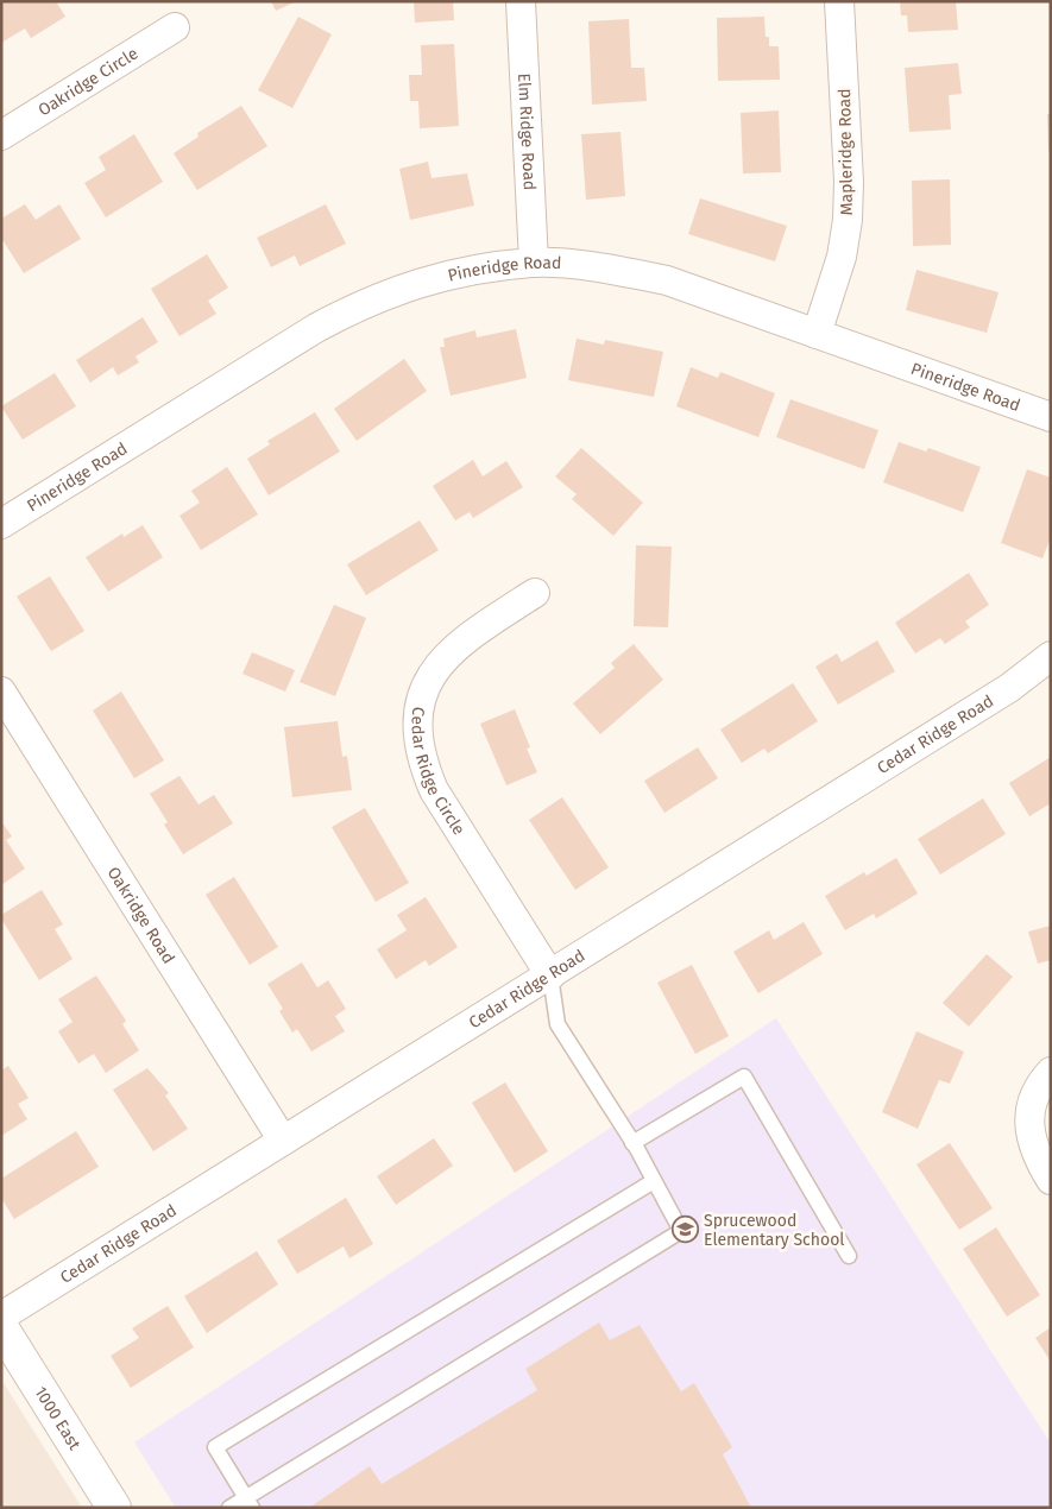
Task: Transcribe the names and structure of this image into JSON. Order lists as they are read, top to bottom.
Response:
{
  "streets": {
    "street": [
      "Oakridge Circle",
      "Elm Ridge Road",
      "Mapleridge Road",
      "Pineridge Road",
      "Cedar Ridge Road",
      "Cedar Ridge Circle",
      "Oakridge Road",
      "1000 East"
    ]
  },
  "crossings": [
    ["Elm Ridge Road", "Pineridge Road"],
    ["Mapleridge Road", "Pineridge Road"],
    ["Cedar Ridge Road", "Cedar Ridge Circle"],
    ["Cedar Ridge Road", "Oakridge Road"]
  ],
  "places": {
    "school or university": ["Sprucewood Elementary School"]
  }
}
